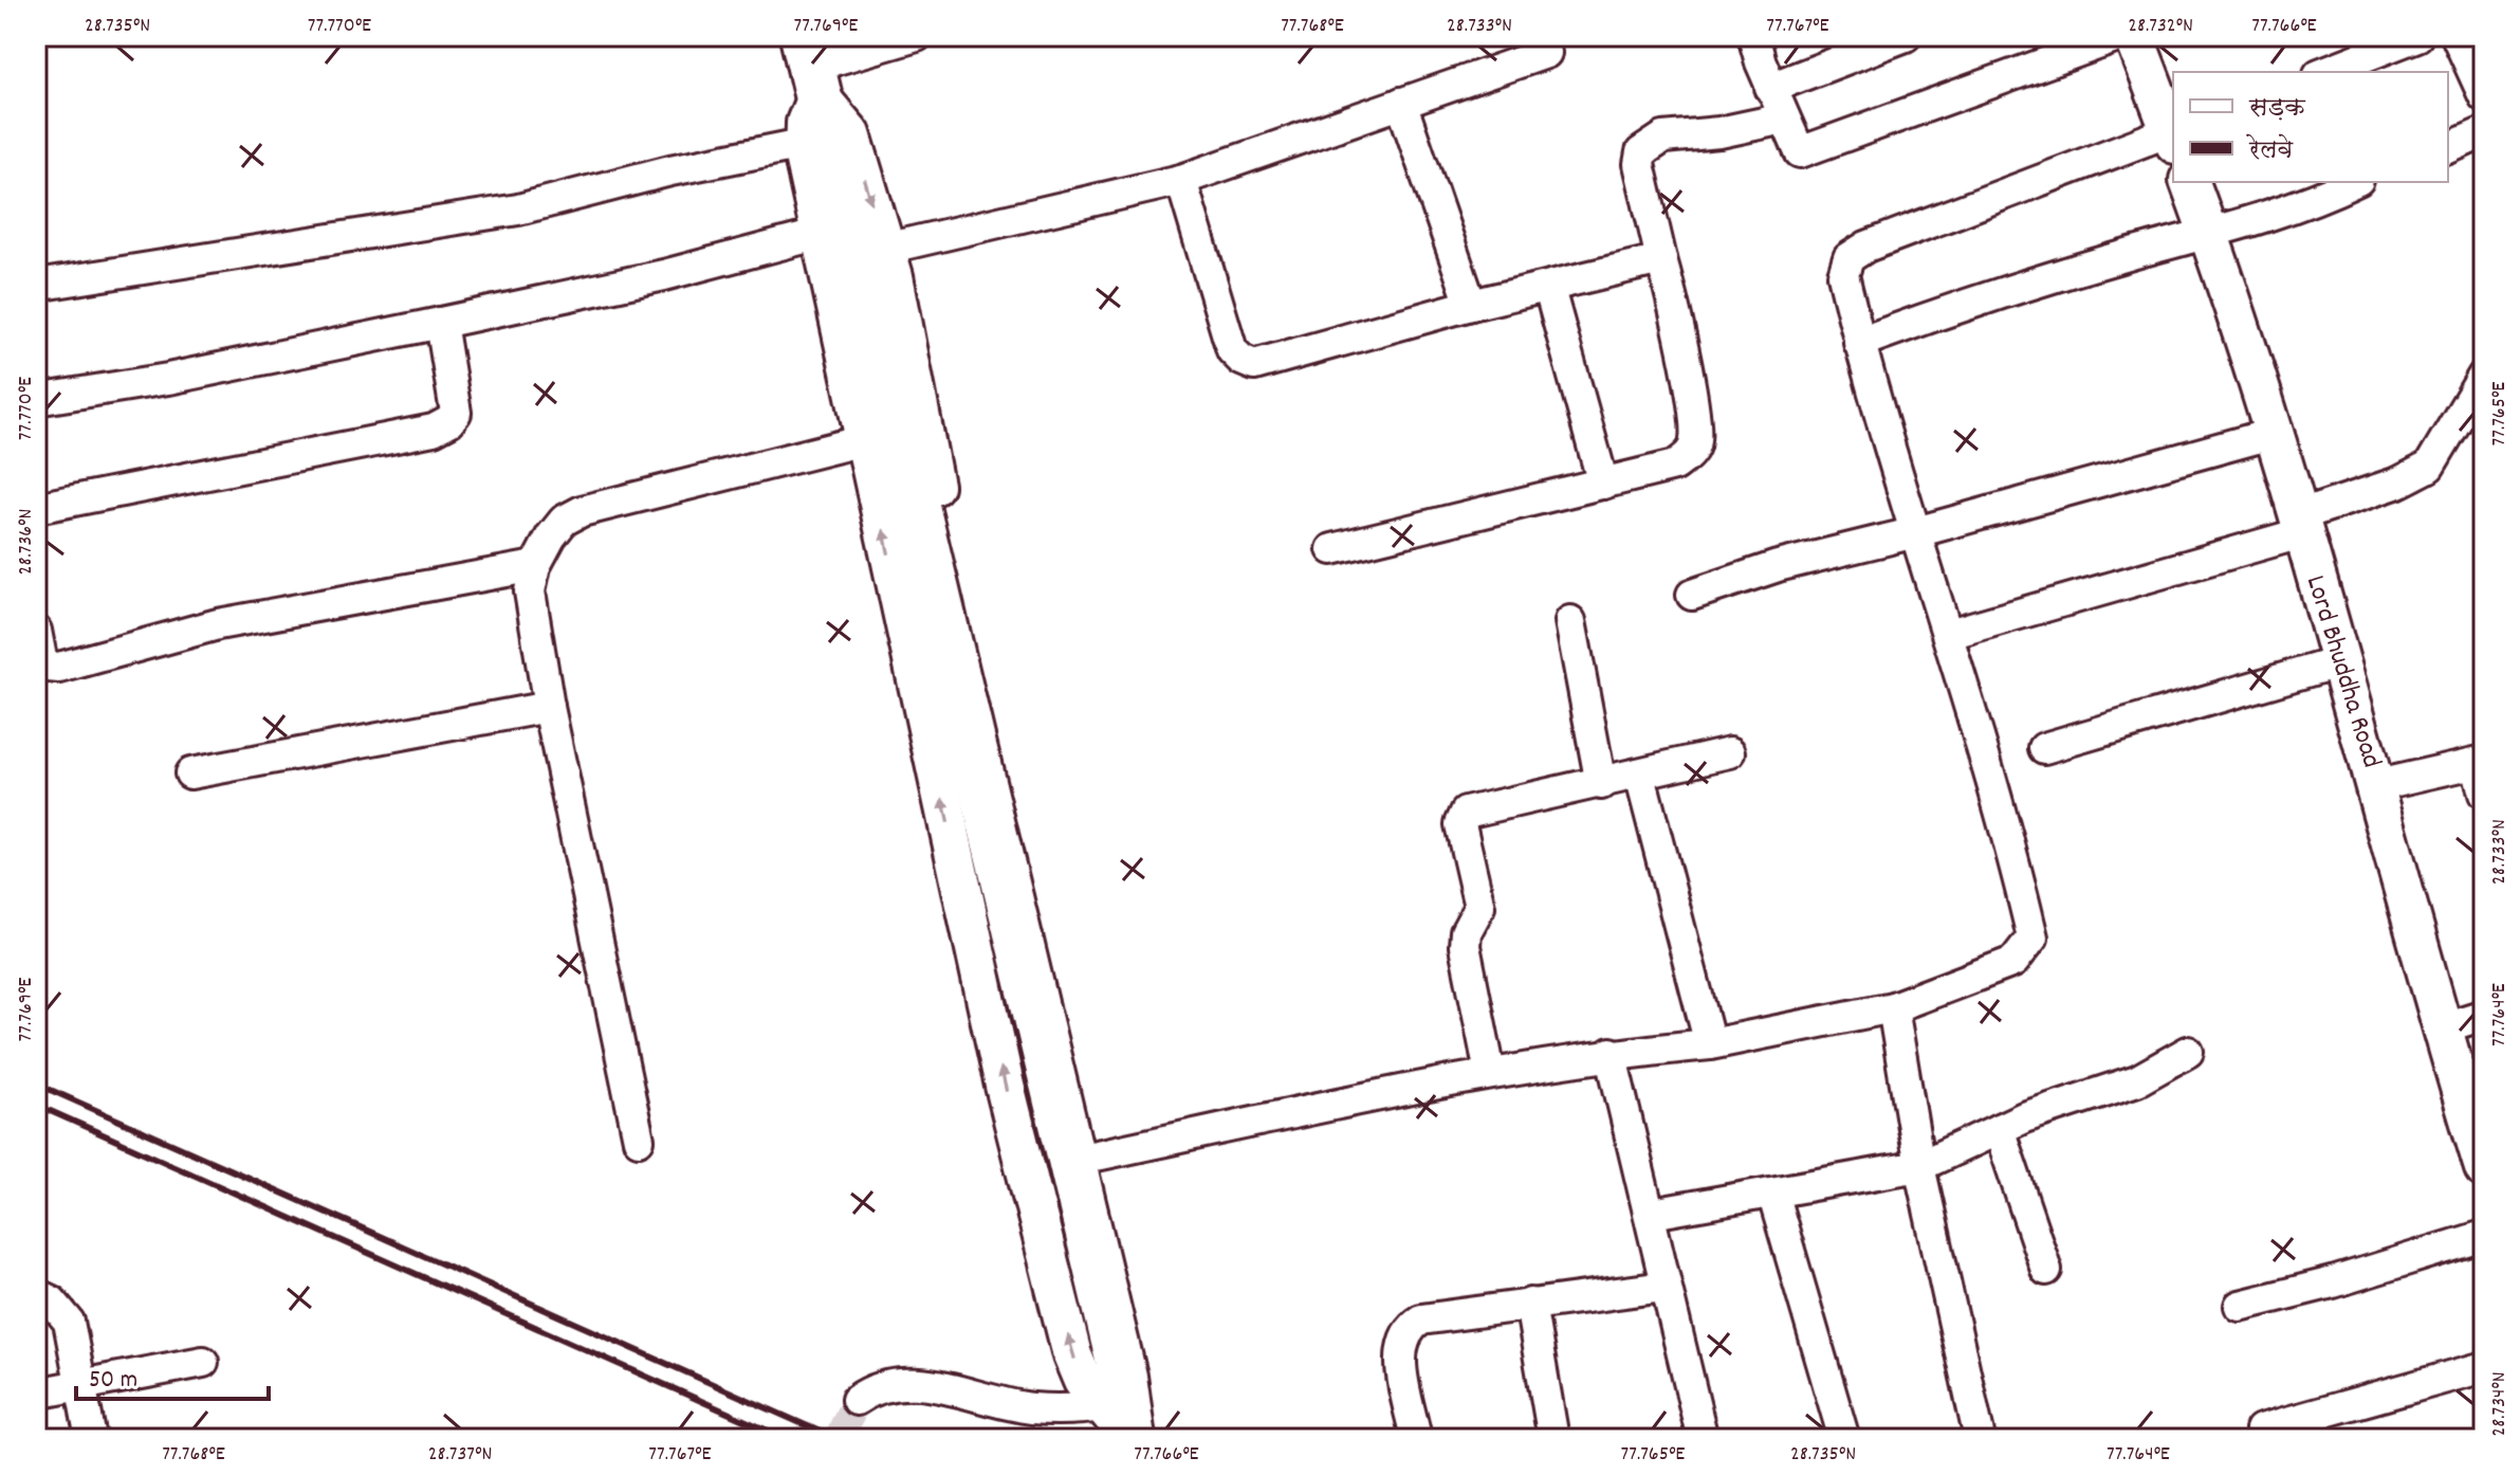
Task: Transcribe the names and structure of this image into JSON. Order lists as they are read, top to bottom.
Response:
{
  "streets": {
    "street": ["Lord Bhuddha Road"]
  },
  "legend": ["सड़क", "रेलवे"],
  "scale_bar": "50 m",
  "coordinates": [
    "28.735°N",
    "77.770°E",
    "77.769°E",
    "77.768°E",
    "28.733°N",
    "77.767°E",
    "28.732°N",
    "77.766°E",
    "77.765°E",
    "28.736°N",
    "77.764°E",
    "28.734°N",
    "28.737°N"
  ]
}
